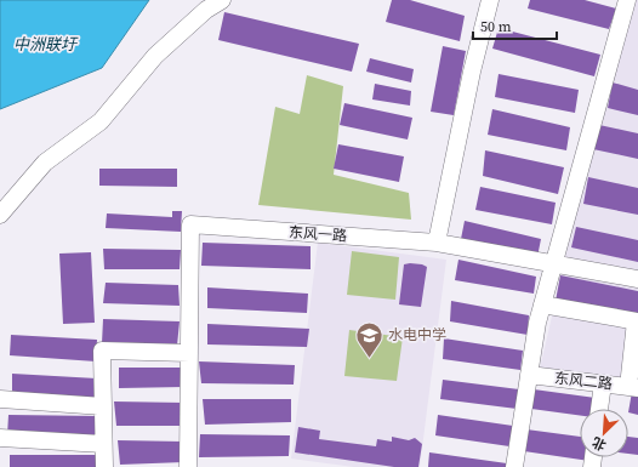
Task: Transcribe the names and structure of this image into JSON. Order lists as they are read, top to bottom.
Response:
{
  "streets": {
    "street": ["东风一路", "东风二路"]
  },
  "water": ["中洲联圩"],
  "places": {
    "school or university": ["水电中学"]
  },
  "scale_bar": "50 m",
  "north": "bottom left"
}
